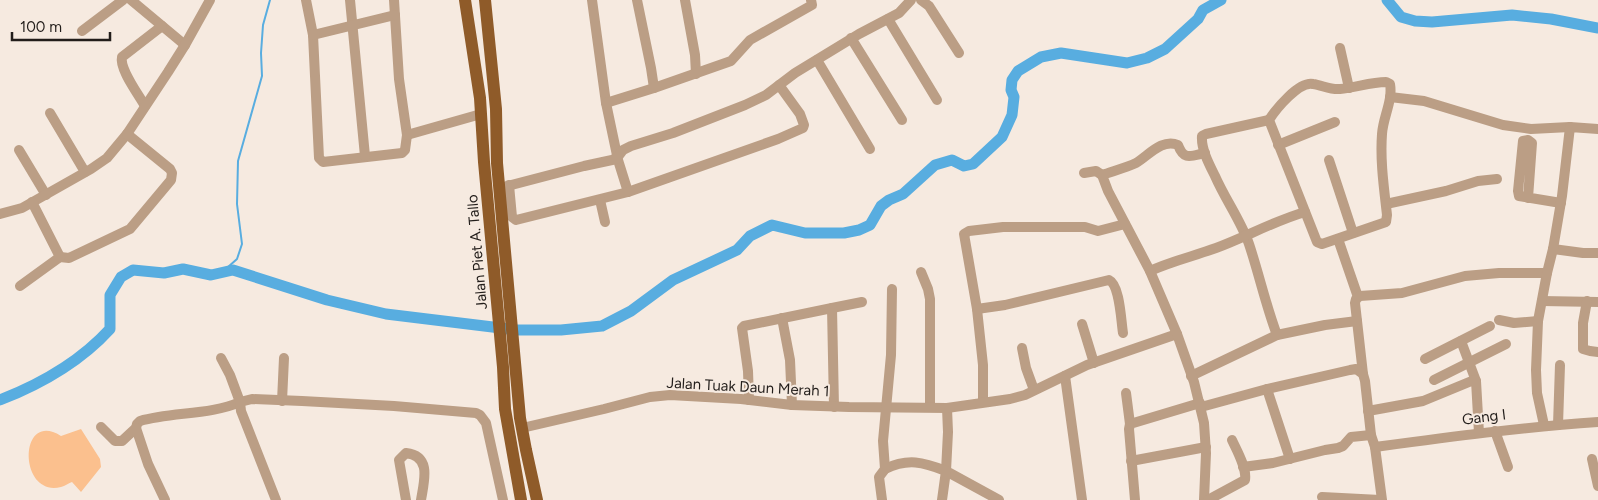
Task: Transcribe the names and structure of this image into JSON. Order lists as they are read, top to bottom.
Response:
{
  "streets": {
    "main road": ["Jalan Piet A. Tallo"],
    "street": ["Jalan Tuak Daun Merah 1", "Gang I"]
  },
  "crossings": [
    ["Jalan Piet A. Tallo", "Jalan Tuak Daun Merah 1"]
  ],
  "scale_bar": "100 m"
}
